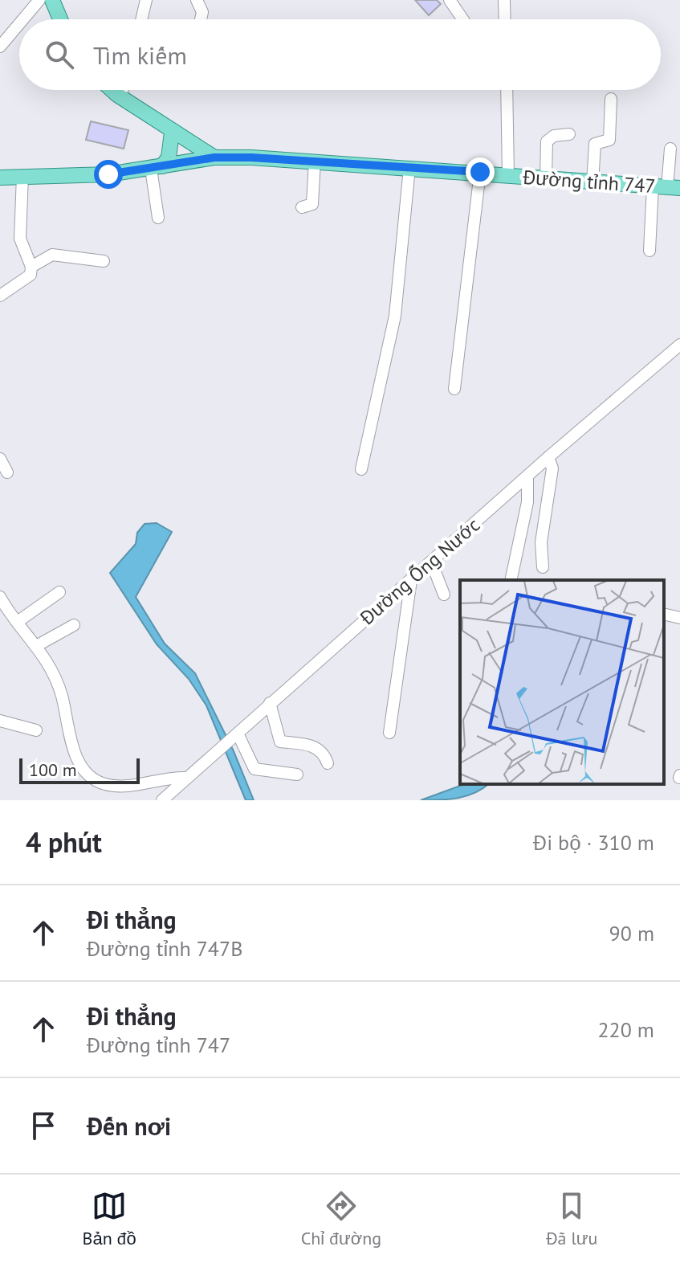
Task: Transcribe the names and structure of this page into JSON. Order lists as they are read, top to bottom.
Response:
{
  "streets": {
    "main road": ["Đường tỉnh 747"],
    "street": ["Đường Ống Nước"]
  },
  "scale_bar": "100 m",
  "page": {
    "search": "Tìm kiếm",
    "scale": "100 m",
    "heading": ["4 phút", "Đi bộ · 310 m"],
    "list": [
      ["Đi thẳng", "Đường tỉnh 747B", "90 m"],
      ["Đi thẳng", "Đường tỉnh 747", "220 m"],
      "Đến nơi"
    ],
    "nav": ["Bản đồ", "Chỉ đường", "Đã lưu"]
  }
}
